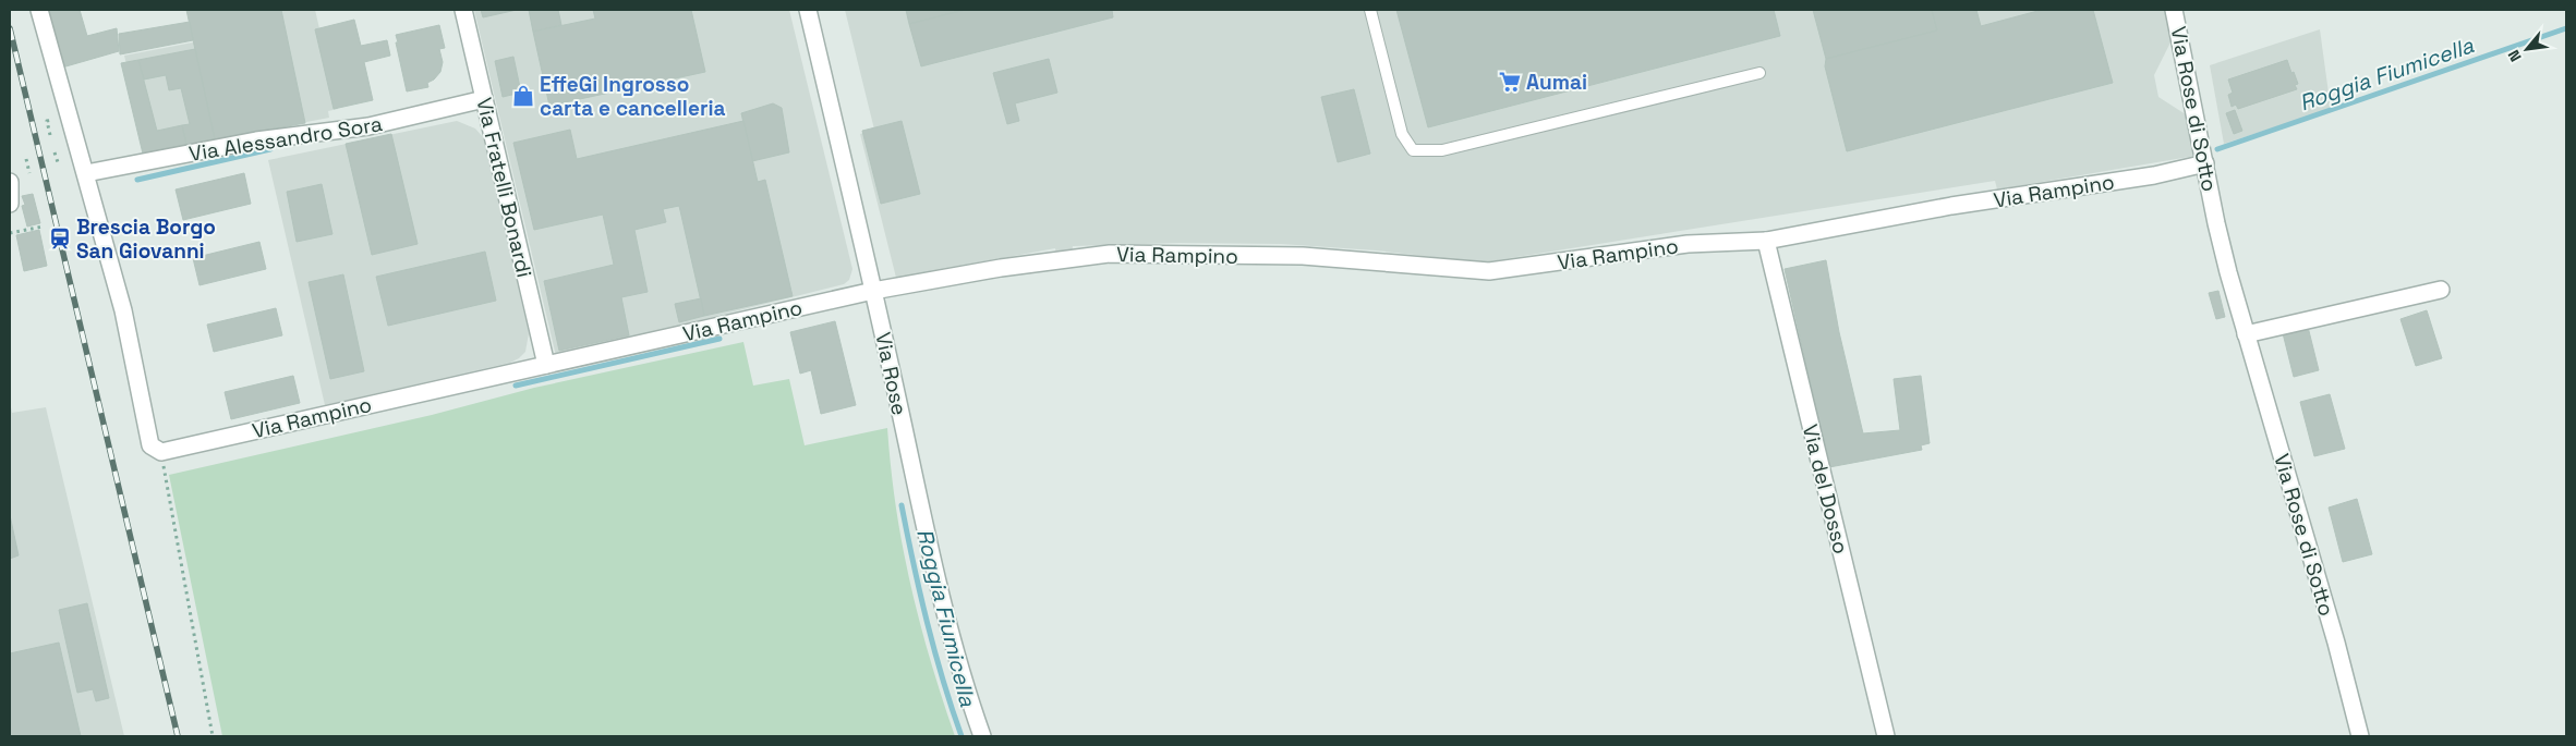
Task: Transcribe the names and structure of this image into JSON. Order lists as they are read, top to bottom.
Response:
{
  "streets": {
    "street": [
      "Via Rose di Sotto",
      "Via Alessandro Sora",
      "Via Fratelli Bonardi",
      "Via Rampino",
      "Via Rose",
      "Via del Dosso"
    ]
  },
  "crossings": [
    ["Via Rose di Sotto", "Via Rampino"],
    ["Via Alessandro Sora", "Via Fratelli Bonardi"],
    ["Via Fratelli Bonardi", "Via Rampino"],
    ["Via Rampino", "Via Rose"],
    ["Via Rampino", "Via del Dosso"]
  ],
  "water": ["Roggia Fiumicella"],
  "places": {
    "supermarket": ["Aumai"],
    "shop": ["EffeGi Ingrosso carta e cancelleria"],
    "station": ["Brescia Borgo San Giovanni"]
  },
  "north": "bottom left"
}
